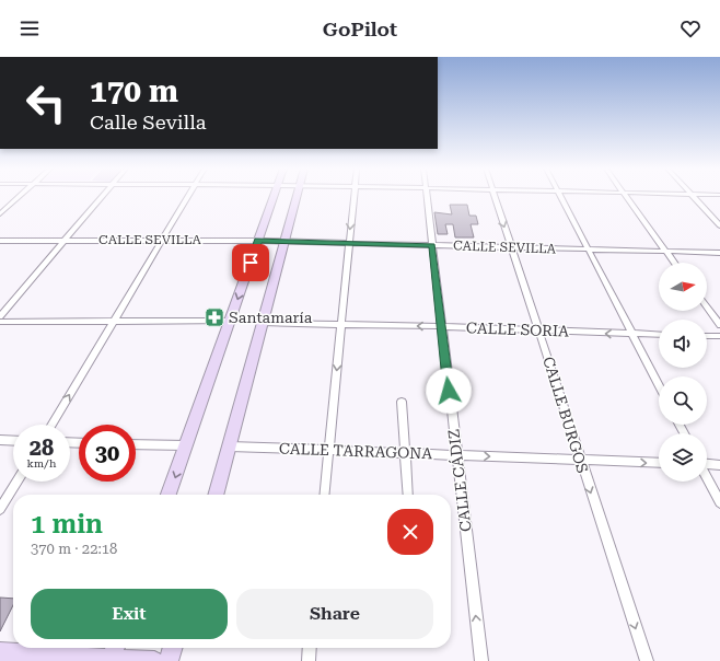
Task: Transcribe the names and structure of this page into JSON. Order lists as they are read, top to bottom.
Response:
{
  "streets": {
    "street": [
      "CALLE SEVILLA",
      "CALLE SORIA",
      "CALLE BURGOS",
      "CALLE TARRAGONA",
      "CALLE CÁDIZ"
    ]
  },
  "crossings": [
    ["CALLE SEVILLA", "CALLE BURGOS"],
    ["CALLE SEVILLA", "CALLE CÁDIZ"],
    ["CALLE SORIA", "CALLE BURGOS"],
    ["CALLE SORIA", "CALLE CÁDIZ"],
    ["CALLE BURGOS", "CALLE TARRAGONA"],
    ["CALLE TARRAGONA", "CALLE CÁDIZ"]
  ],
  "one_way": [
    "CALLE SORIA",
    "CALLE BURGOS",
    "CALLE TARRAGONA",
    "CALLE CÁDIZ"
  ],
  "places": {
    "pharmacy": ["Santamaría"]
  },
  "north": "right",
  "page": {
    "header": "GoPilot",
    "turn": ["170 m", "Calle Sevilla"],
    "speed": "28 km/h",
    "limit": "30",
    "heading": ["1 min", "370 m · 22:18"],
    "buttons": ["Exit", "Share"]
  }
}
